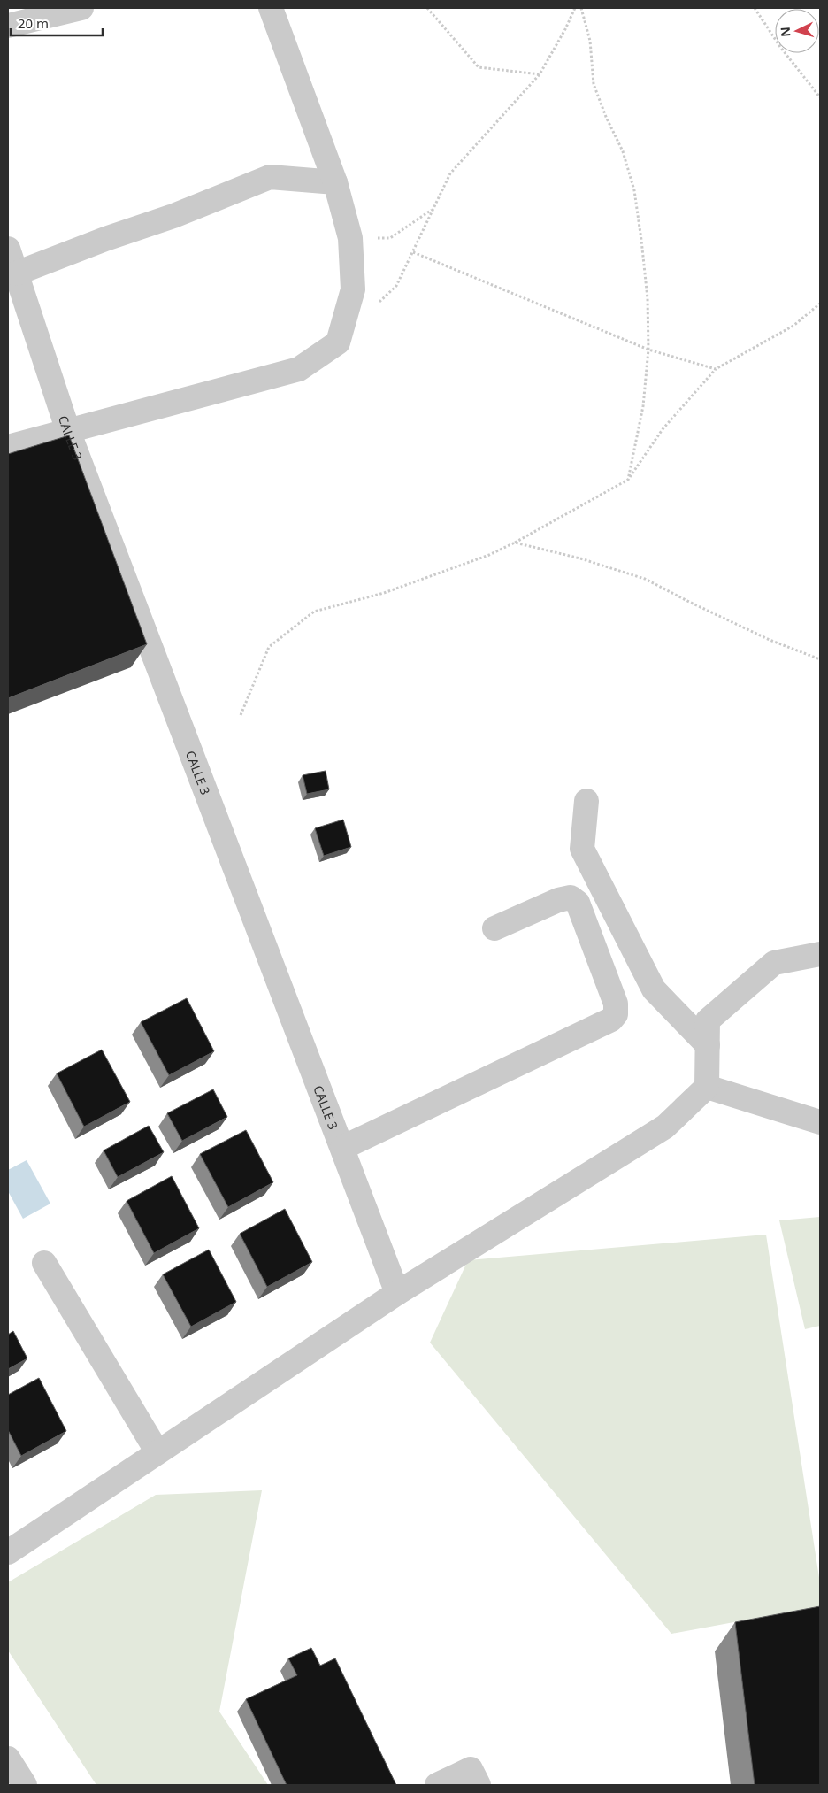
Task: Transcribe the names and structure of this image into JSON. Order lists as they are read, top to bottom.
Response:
{
  "streets": {
    "street": ["CALLE 3"]
  },
  "scale_bar": "20 m",
  "north": "left"
}
